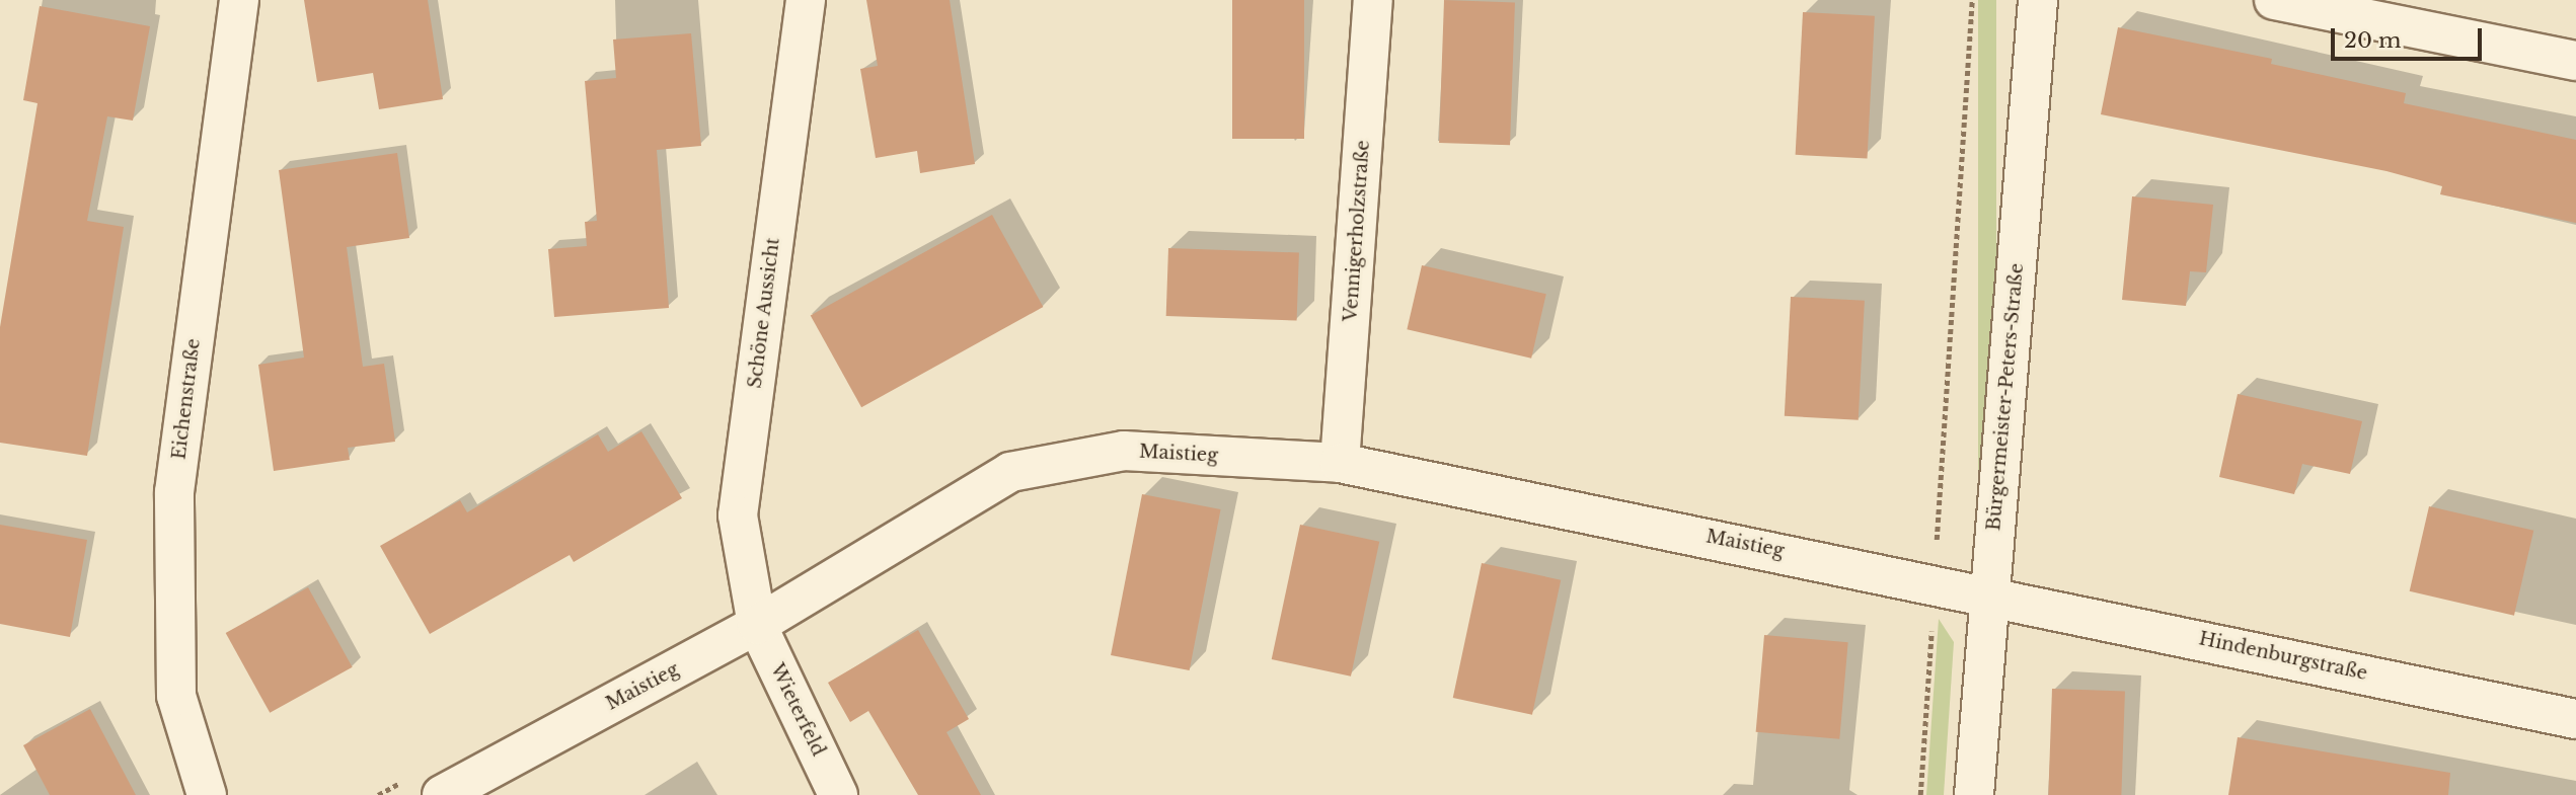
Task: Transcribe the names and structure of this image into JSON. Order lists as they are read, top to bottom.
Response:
{
  "streets": {
    "street": [
      "Vennigerholzstraße",
      "Schöne Aussicht",
      "Bürgermeister-Peters-Straße",
      "Eichenstraße",
      "Maistieg",
      "Hindenburgstraße",
      "Wieterfeld"
    ]
  },
  "crossings": [
    ["Vennigerholzstraße", "Maistieg"],
    ["Schöne Aussicht", "Maistieg"],
    ["Schöne Aussicht", "Wieterfeld"],
    ["Bürgermeister-Peters-Straße", "Maistieg"],
    ["Bürgermeister-Peters-Straße", "Hindenburgstraße"],
    ["Maistieg", "Hindenburgstraße"],
    ["Maistieg", "Wieterfeld"]
  ],
  "scale_bar": "20 m"
}
